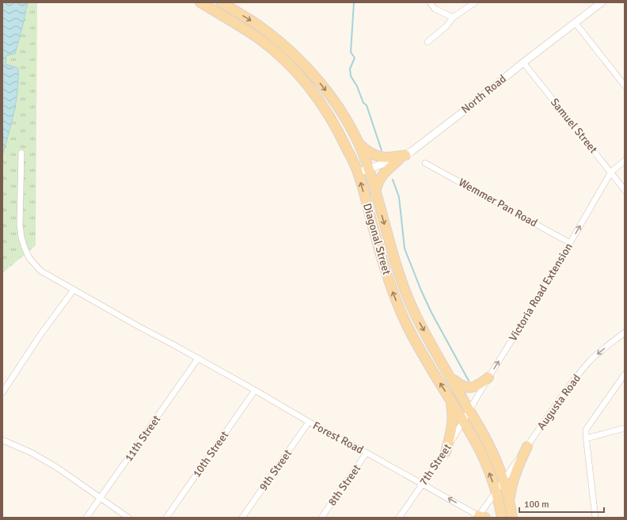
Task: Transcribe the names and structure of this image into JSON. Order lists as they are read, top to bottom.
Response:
{
  "streets": {
    "main road": ["Diagonal Street"],
    "street": [
      "North Road",
      "Samuel Street",
      "Wemmer Pan Road",
      "Victoria Road Extension",
      "Augusta Road",
      "Forest Road",
      "11th Street",
      "10th Street",
      "7th Street",
      "9th Street",
      "8th Street"
    ]
  },
  "crossings": [
    ["North Road", "Samuel Street"],
    ["North Road", "Diagonal Street"],
    ["Samuel Street", "Victoria Road Extension"],
    ["Wemmer Pan Road", "Victoria Road Extension"],
    ["Diagonal Street", "Victoria Road Extension"],
    ["Diagonal Street", "Augusta Road"],
    ["Diagonal Street", "7th Street"],
    ["Victoria Road Extension", "7th Street"],
    ["Augusta Road", "Forest Road"],
    ["Forest Road", "11th Street"],
    ["Forest Road", "10th Street"],
    ["Forest Road", "7th Street"],
    ["Forest Road", "9th Street"],
    ["Forest Road", "8th Street"]
  ],
  "one_way": ["Victoria Road Extension"],
  "scale_bar": "100 m"
}
